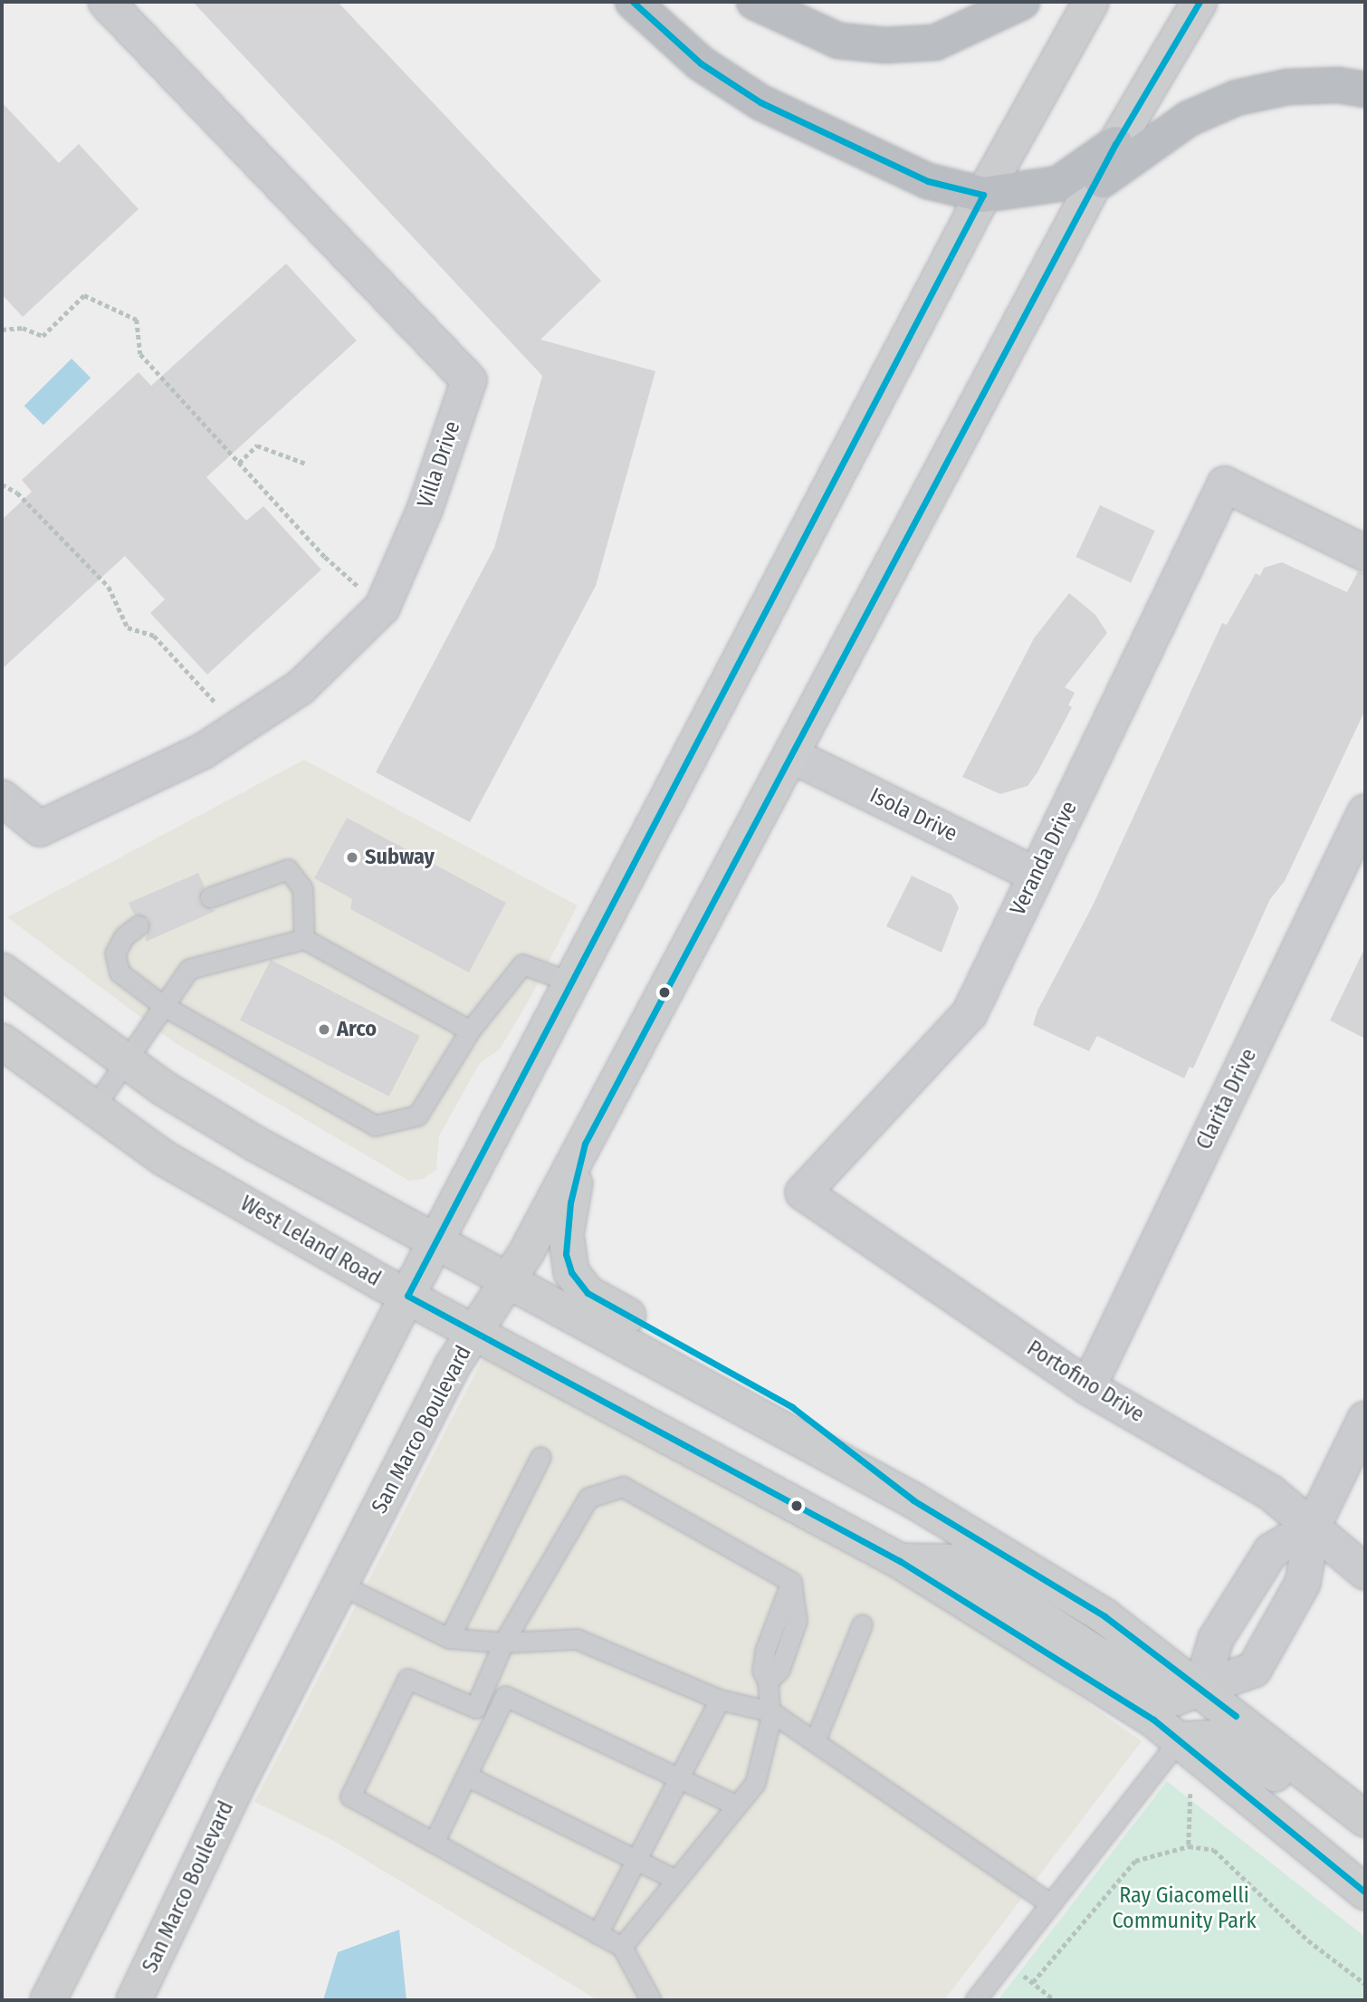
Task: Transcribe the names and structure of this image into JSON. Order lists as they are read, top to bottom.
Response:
{
  "streets": {
    "main road": ["West Leland Road", "San Marco Boulevard"],
    "street": [
      "Villa Drive",
      "Isola Drive",
      "Veranda Drive",
      "Clarita Drive",
      "Portofino Drive"
    ]
  },
  "crossings": [
    ["Isola Drive", "Veranda Drive"],
    ["Isola Drive", "San Marco Boulevard"],
    ["Veranda Drive", "Portofino Drive"],
    ["Clarita Drive", "Portofino Drive"],
    ["West Leland Road", "San Marco Boulevard"]
  ],
  "parks": ["Ray Giacomelli Community Park"],
  "places": ["Subway", "Arco"]
}
